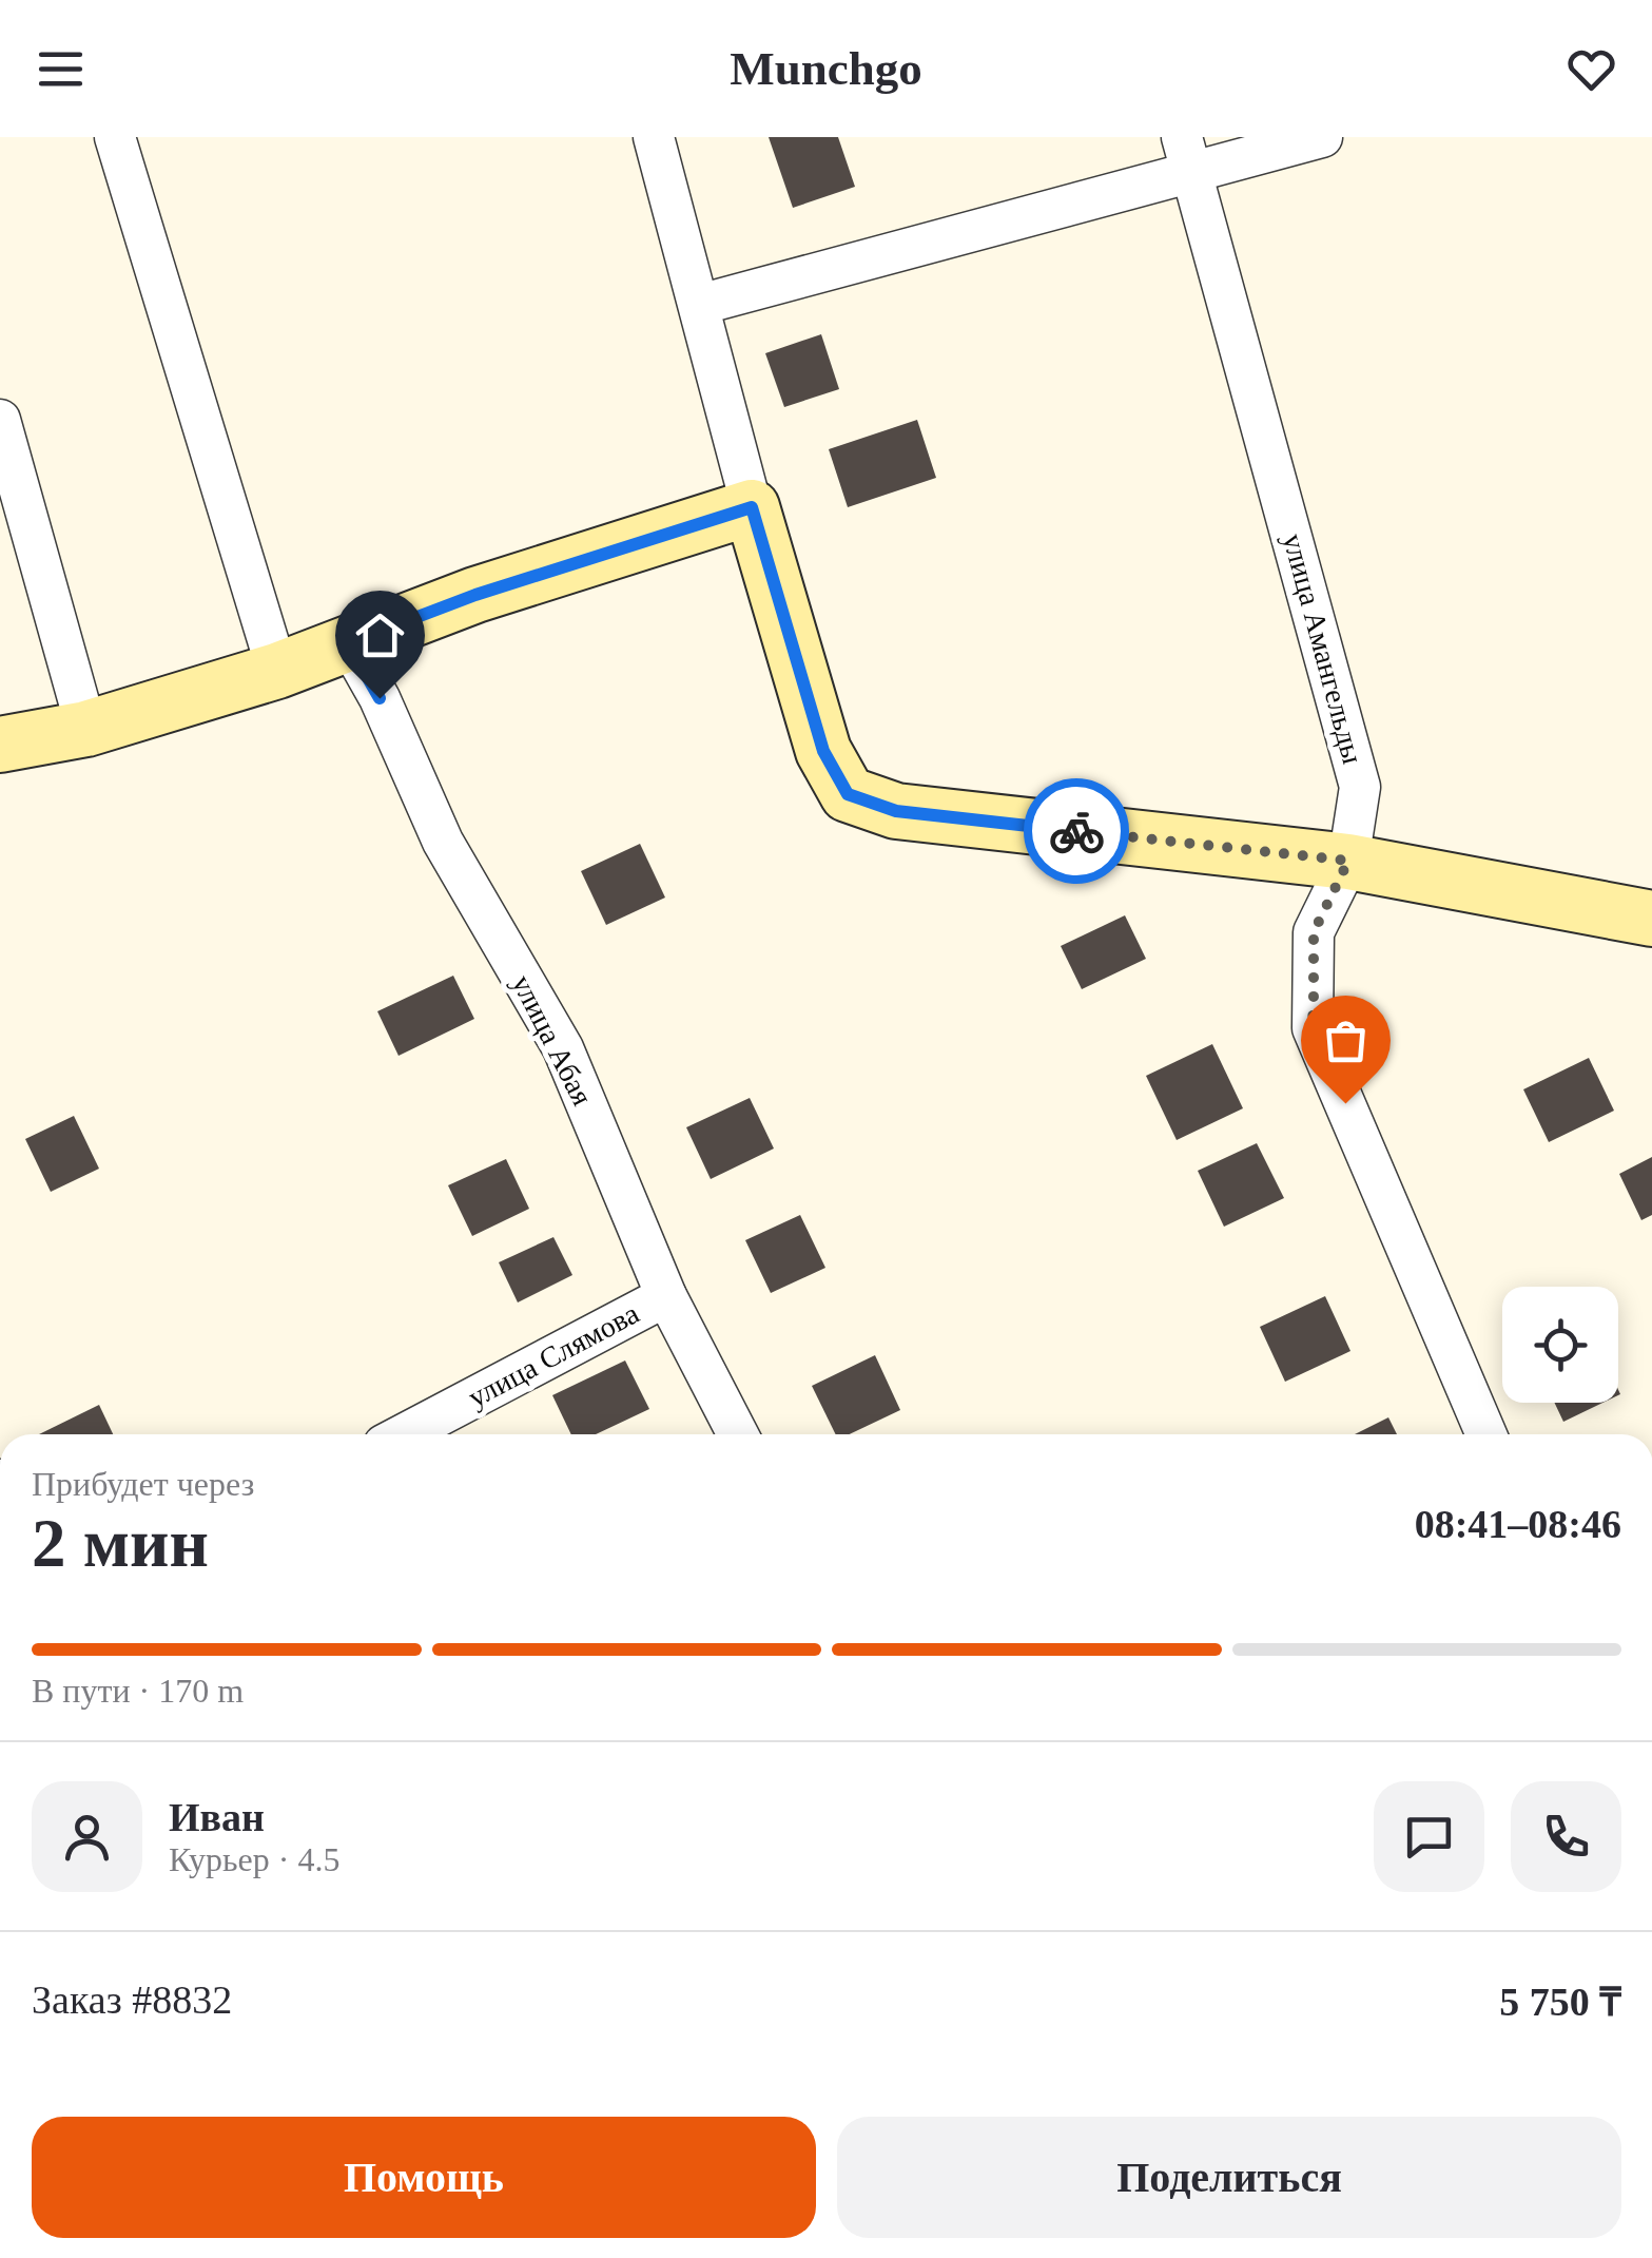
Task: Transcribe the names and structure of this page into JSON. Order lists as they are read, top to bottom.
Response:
{
  "streets": {
    "street": ["улица Амангельды", "улица Абая", "улица Слямова"]
  },
  "crossings": [
    ["улица Абая", "улица Слямова"]
  ],
  "page": {
    "header": "Munchgo",
    "heading": ["2 мин", "Прибудет через", "08:41–08:46"],
    "panel": [
      "Иван",
      "Курьер · 4.5",
      "Заказ #8832",
      "5 750 ₸"
    ],
    "bar": "В пути · 170 m",
    "buttons": ["Помощь", "Поделиться"]
  }
}
